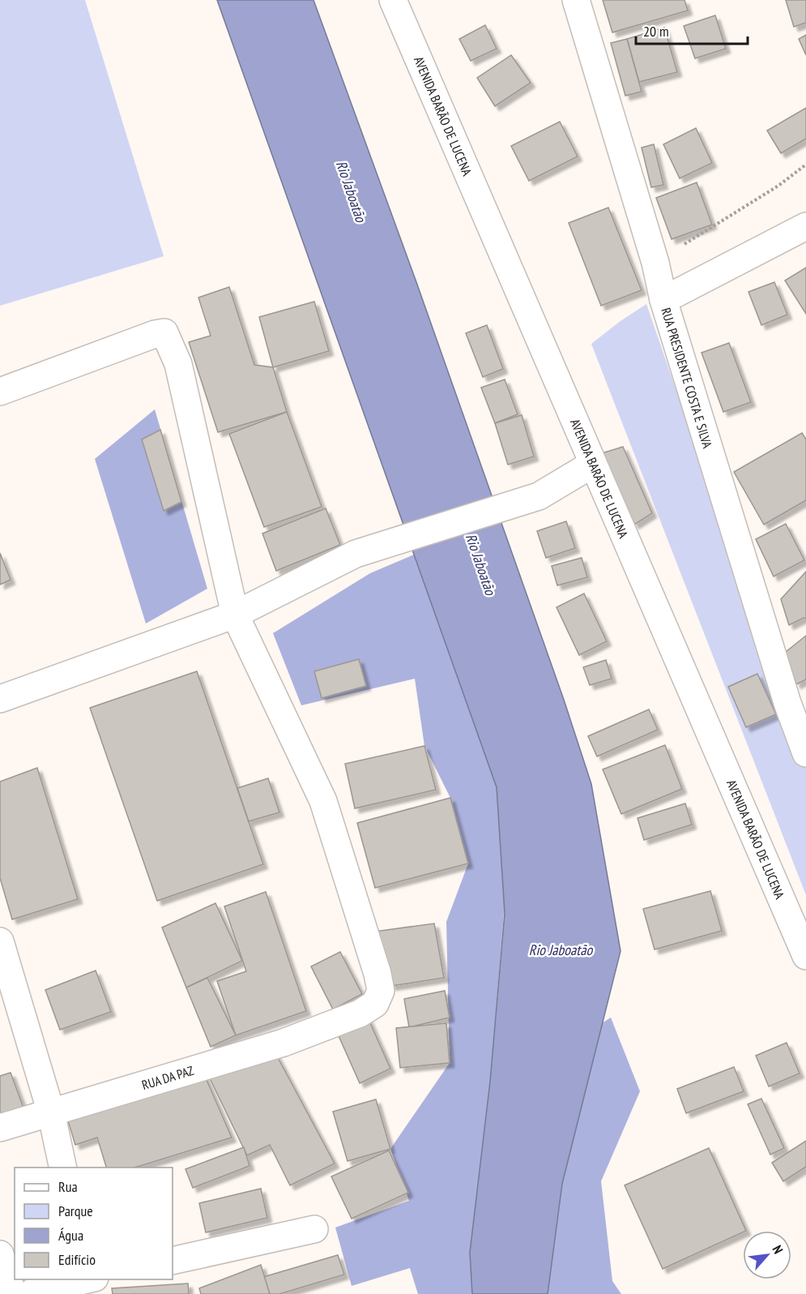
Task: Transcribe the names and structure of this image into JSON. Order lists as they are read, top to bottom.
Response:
{
  "streets": {
    "street": ["AVENIDA BARÃO DE LUCENA", "RUA PRESIDENTE COSTA E SILVA", "RUA DA PAZ"]
  },
  "water": ["Rio Jaboatão"],
  "legend": [
    "Rua",
    "Parque",
    "Água",
    "Edifício"
  ],
  "scale_bar": "20 m",
  "north": "top right"
}
